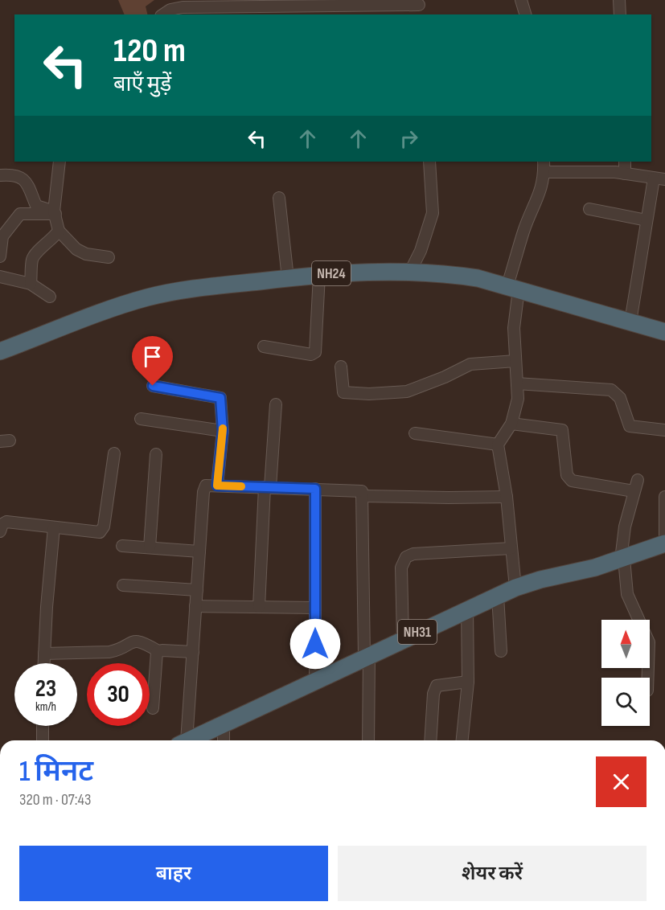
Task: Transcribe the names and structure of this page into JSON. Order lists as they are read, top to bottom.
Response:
{
  "streets": {
    "highway": ["NH24", "NH31"]
  },
  "north": "top",
  "page": {
    "turn": ["120 m", "बाएँ मुड़ें"],
    "speed": "23 km/h",
    "limit": "30",
    "heading": ["1 मिनट", "320 m · 07:43"],
    "buttons": ["बाहर", "शेयर करें"]
  }
}
